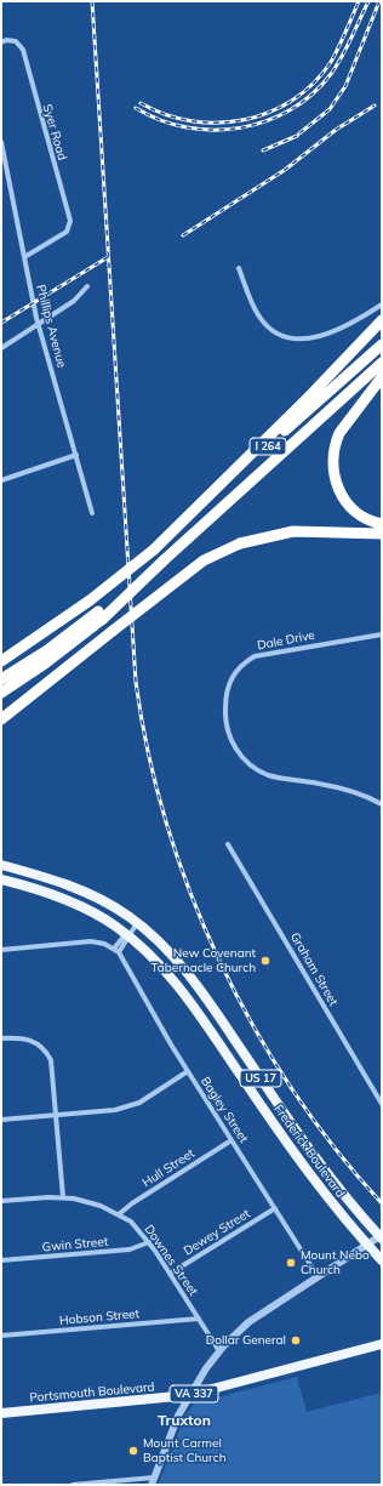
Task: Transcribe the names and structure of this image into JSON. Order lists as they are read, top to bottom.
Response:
{
  "streets": {
    "highway": ["I 264"],
    "main road": [
      "US 17",
      "Frederick Boulevard",
      "Portsmouth Boulevard",
      "VA 337"
    ],
    "street": [
      "Syer Road",
      "Phillips Avenue",
      "Dale Drive",
      "Graham Street",
      "Bagley Street",
      "Hull Street",
      "Dewey Street",
      "Gwin Street",
      "Downes Street",
      "Hobson Street"
    ]
  },
  "crossings": [
    ["Syer Road", "Phillips Avenue"],
    ["Bagley Street", "Hull Street"],
    ["Bagley Street", "Dewey Street"],
    ["Hull Street", "Downes Street"],
    ["Dewey Street", "Downes Street"],
    ["Gwin Street", "Downes Street"],
    ["Downes Street", "Hobson Street"]
  ],
  "districts": ["Truxton"],
  "places": [
    "New Covenant Tabernacle Church",
    "Mount Nebo Church",
    "Dollar General",
    "Mount Carmel Baptist Church"
  ]
}
